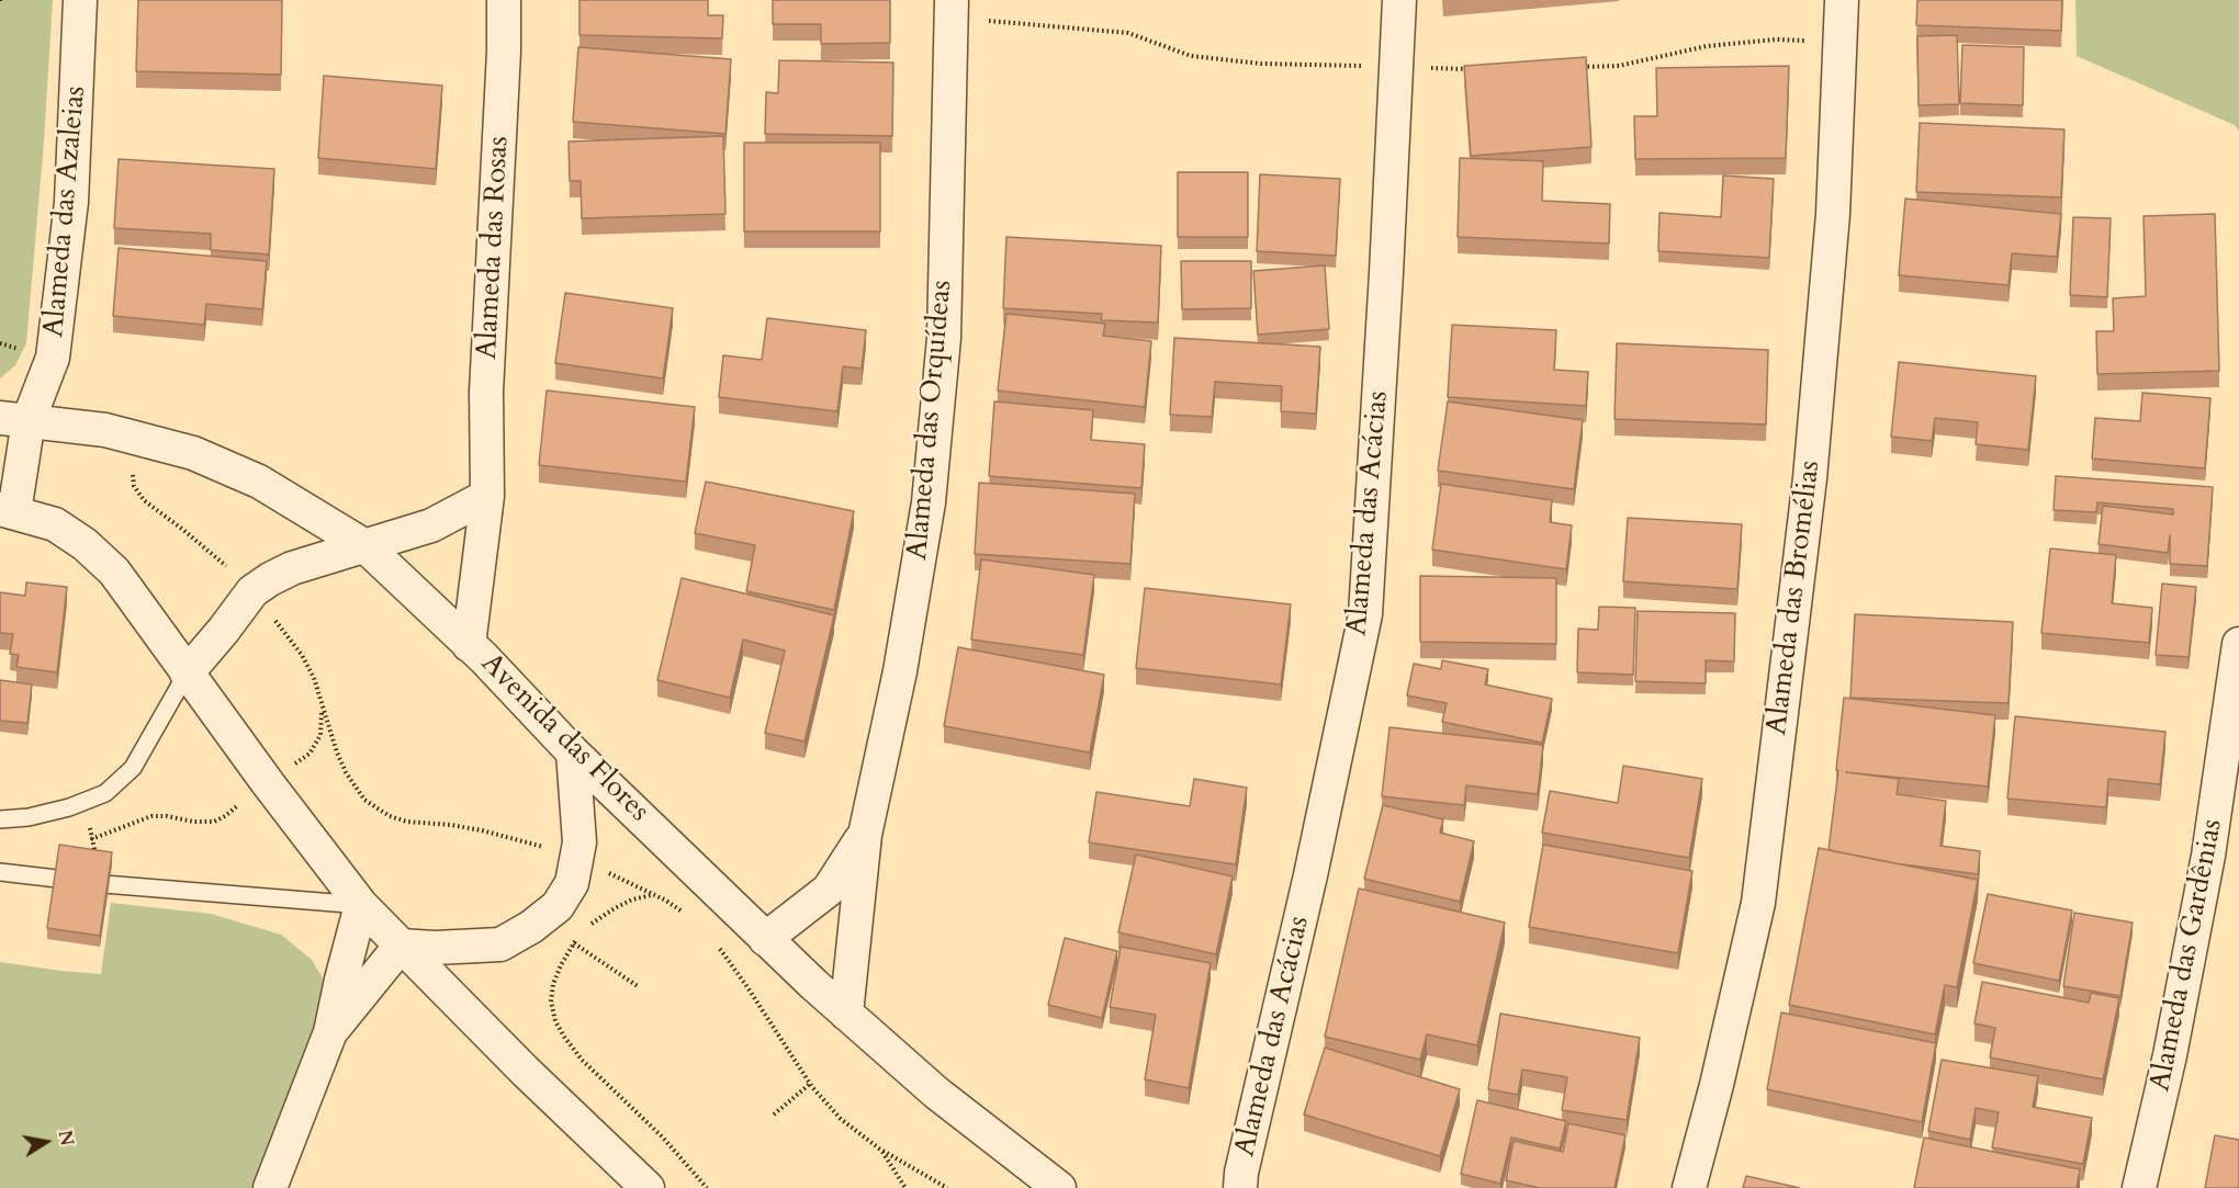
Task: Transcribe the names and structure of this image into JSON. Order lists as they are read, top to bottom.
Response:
{
  "streets": {
    "street": [
      "Alameda das Azaleias",
      "Alameda das Rosas",
      "Alameda das Orquídeas",
      "Alameda das Acácias",
      "Alameda das Bromélias",
      "Avenida das Flores",
      "Alameda das Gardênias"
    ]
  },
  "crossings": [
    ["Alameda das Azaleias", "Avenida das Flores"],
    ["Alameda das Rosas", "Avenida das Flores"],
    ["Alameda das Orquídeas", "Avenida das Flores"]
  ],
  "north": "right"
}
